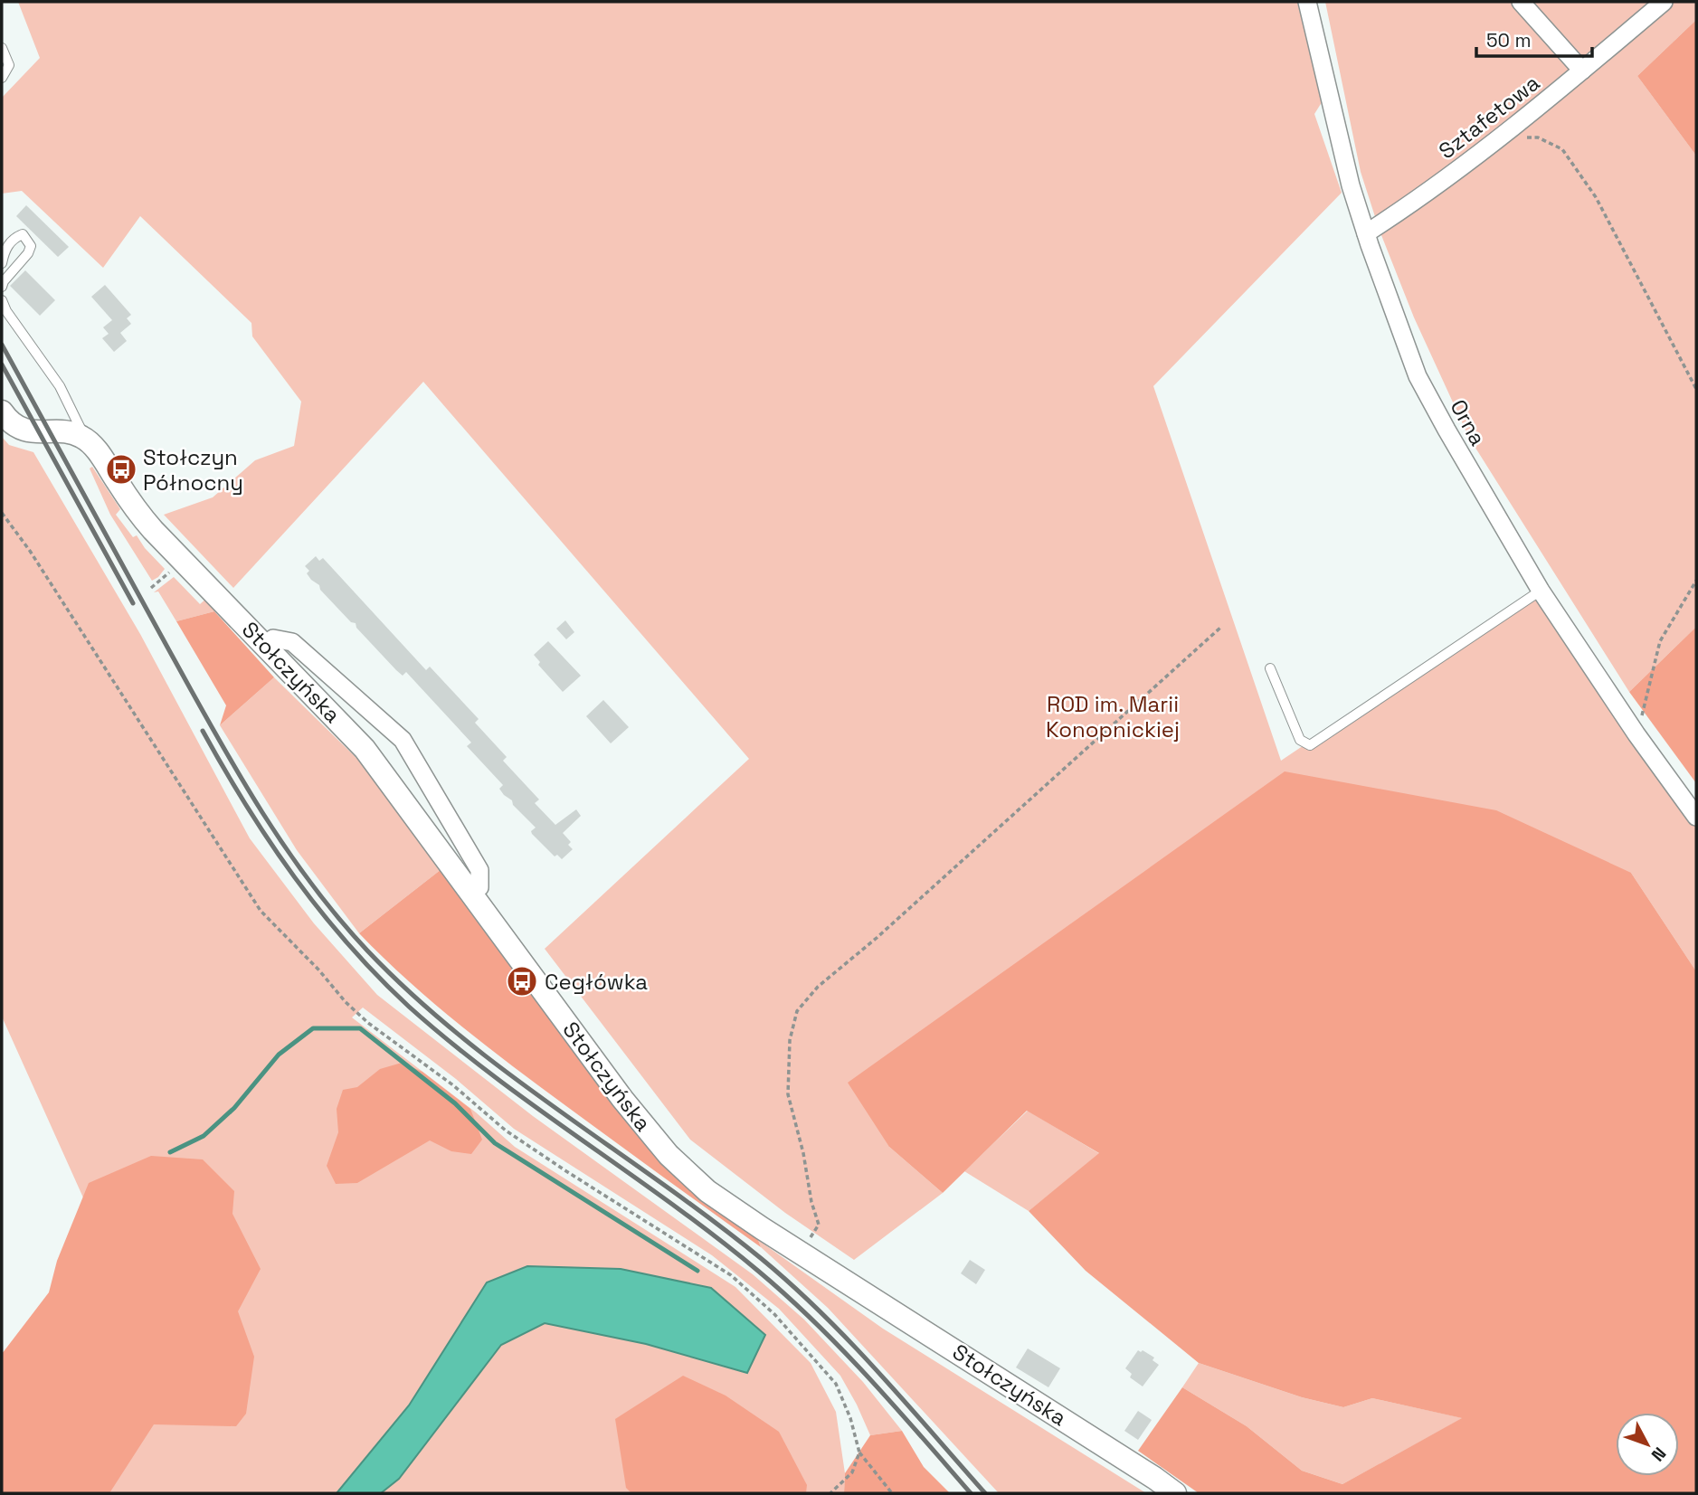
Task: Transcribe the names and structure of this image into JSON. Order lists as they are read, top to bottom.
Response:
{
  "streets": {
    "street": ["Sztafetowa", "Orna", "Stołczyńska"]
  },
  "crossings": [
    ["Sztafetowa", "Orna"]
  ],
  "parks": ["ROD im. Marii Konopnickiej"],
  "places": {
    "bus stop": ["Stołczyn Północny", "Cegłówka"]
  },
  "scale_bar": "50 m",
  "north": "bottom right"
}
